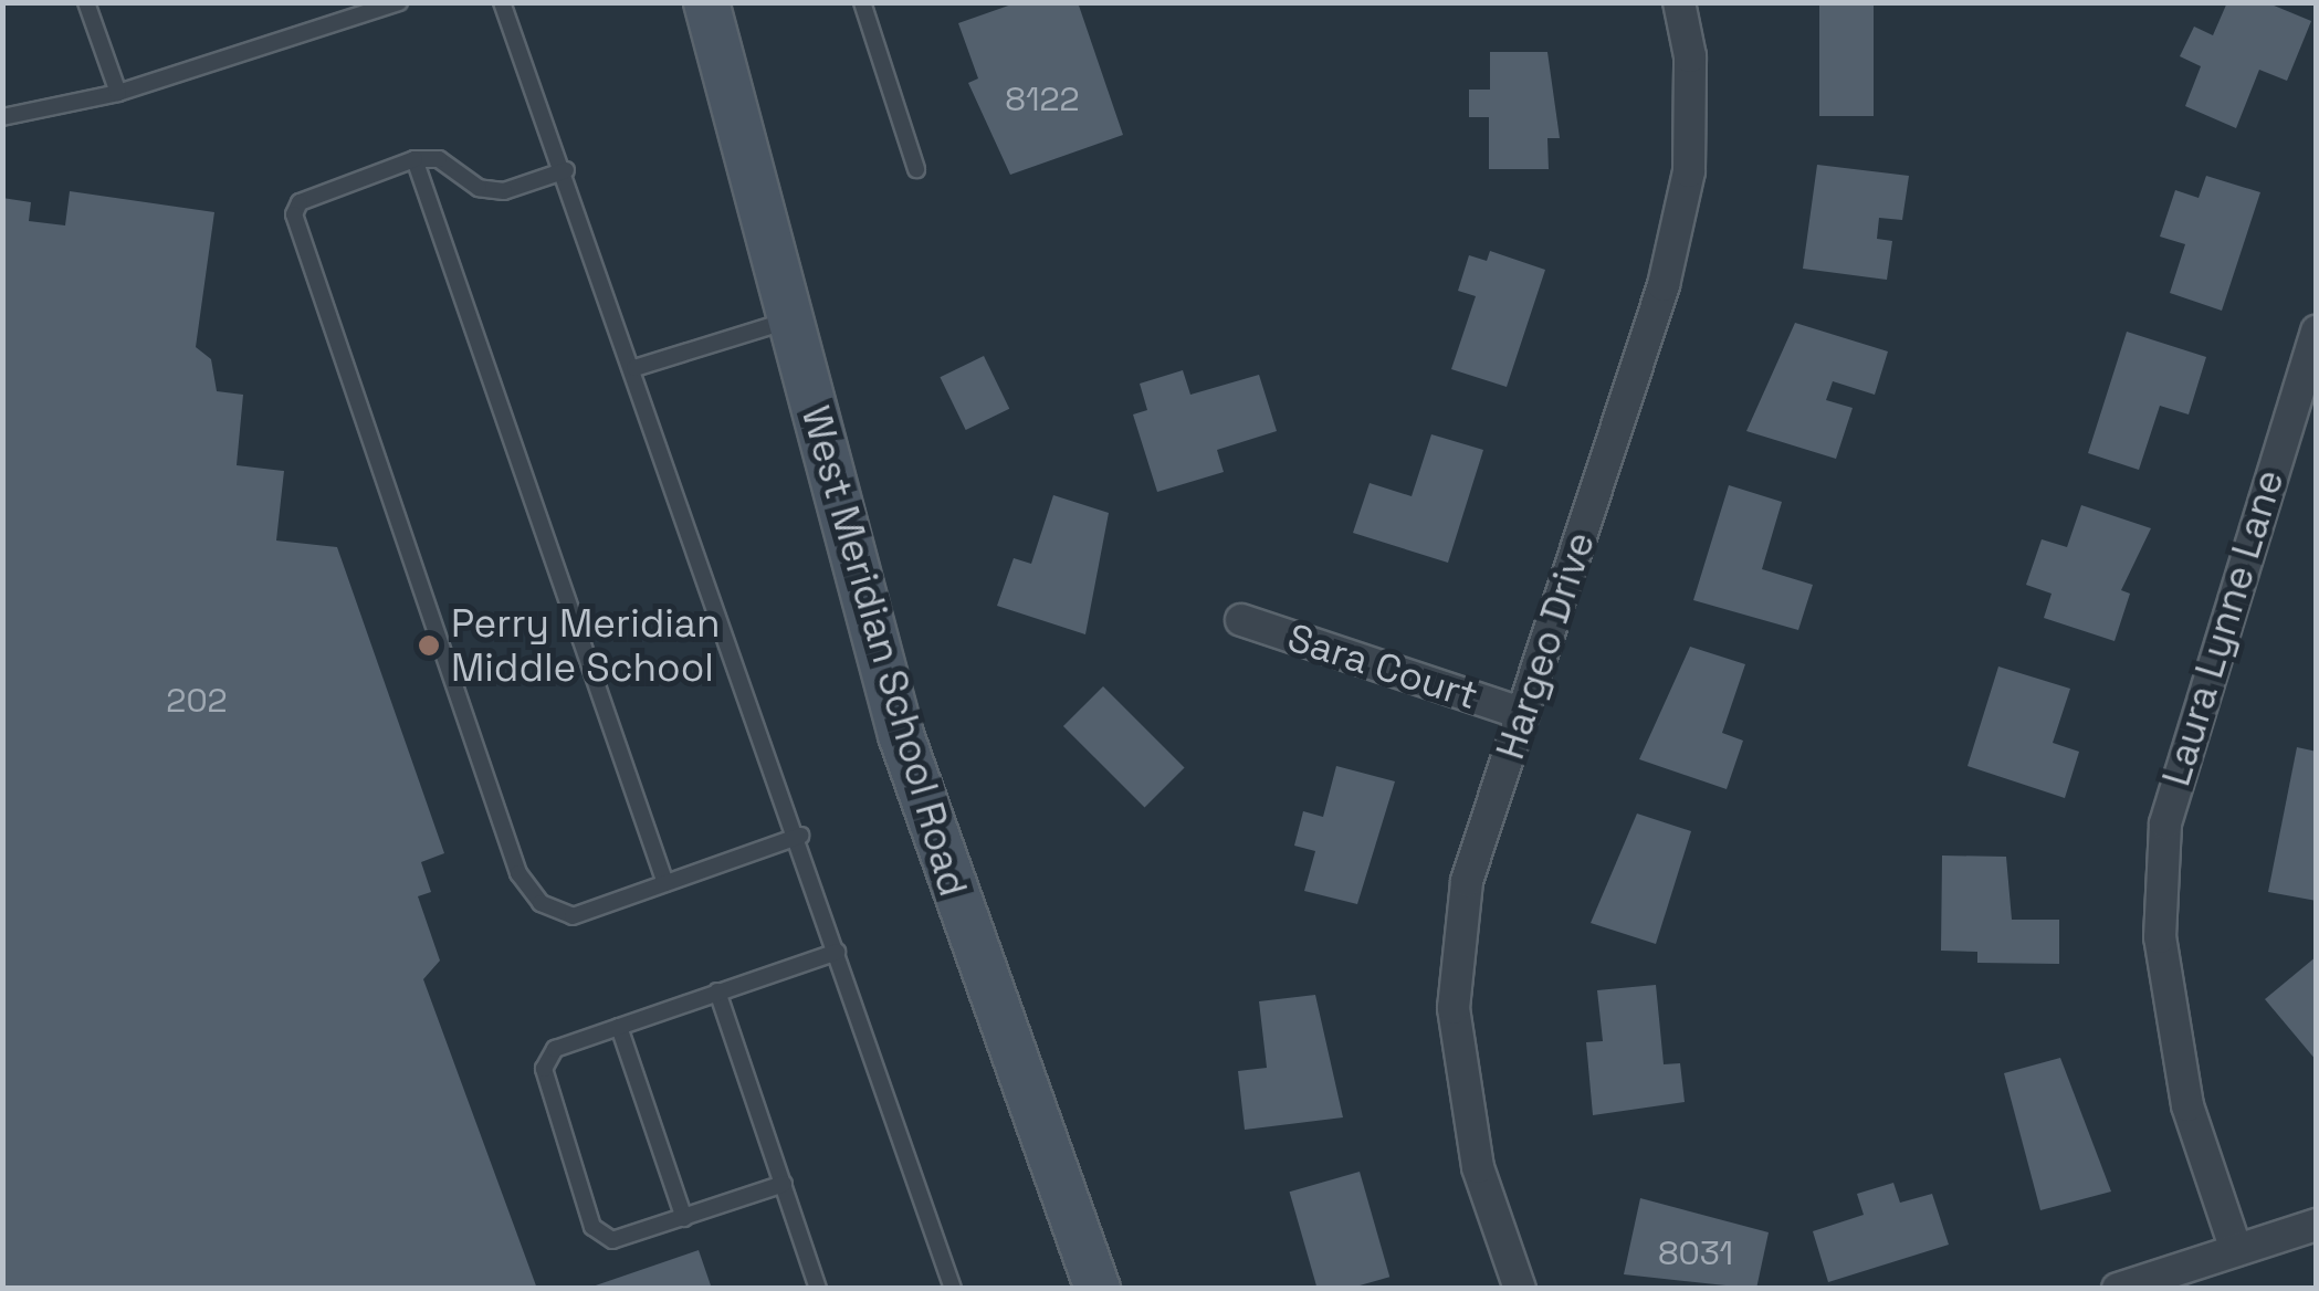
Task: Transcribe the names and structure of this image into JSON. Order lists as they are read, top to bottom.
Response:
{
  "streets": {
    "main road": ["West Meridian School Road"],
    "street": ["Laura Lynne Lane", "Hargeo Drive", "Sara Court"]
  },
  "crossings": [
    ["Hargeo Drive", "Sara Court"]
  ],
  "places": ["Perry Meridian Middle School"],
  "house_numbers": ["8122", "202", "8031"]
}
